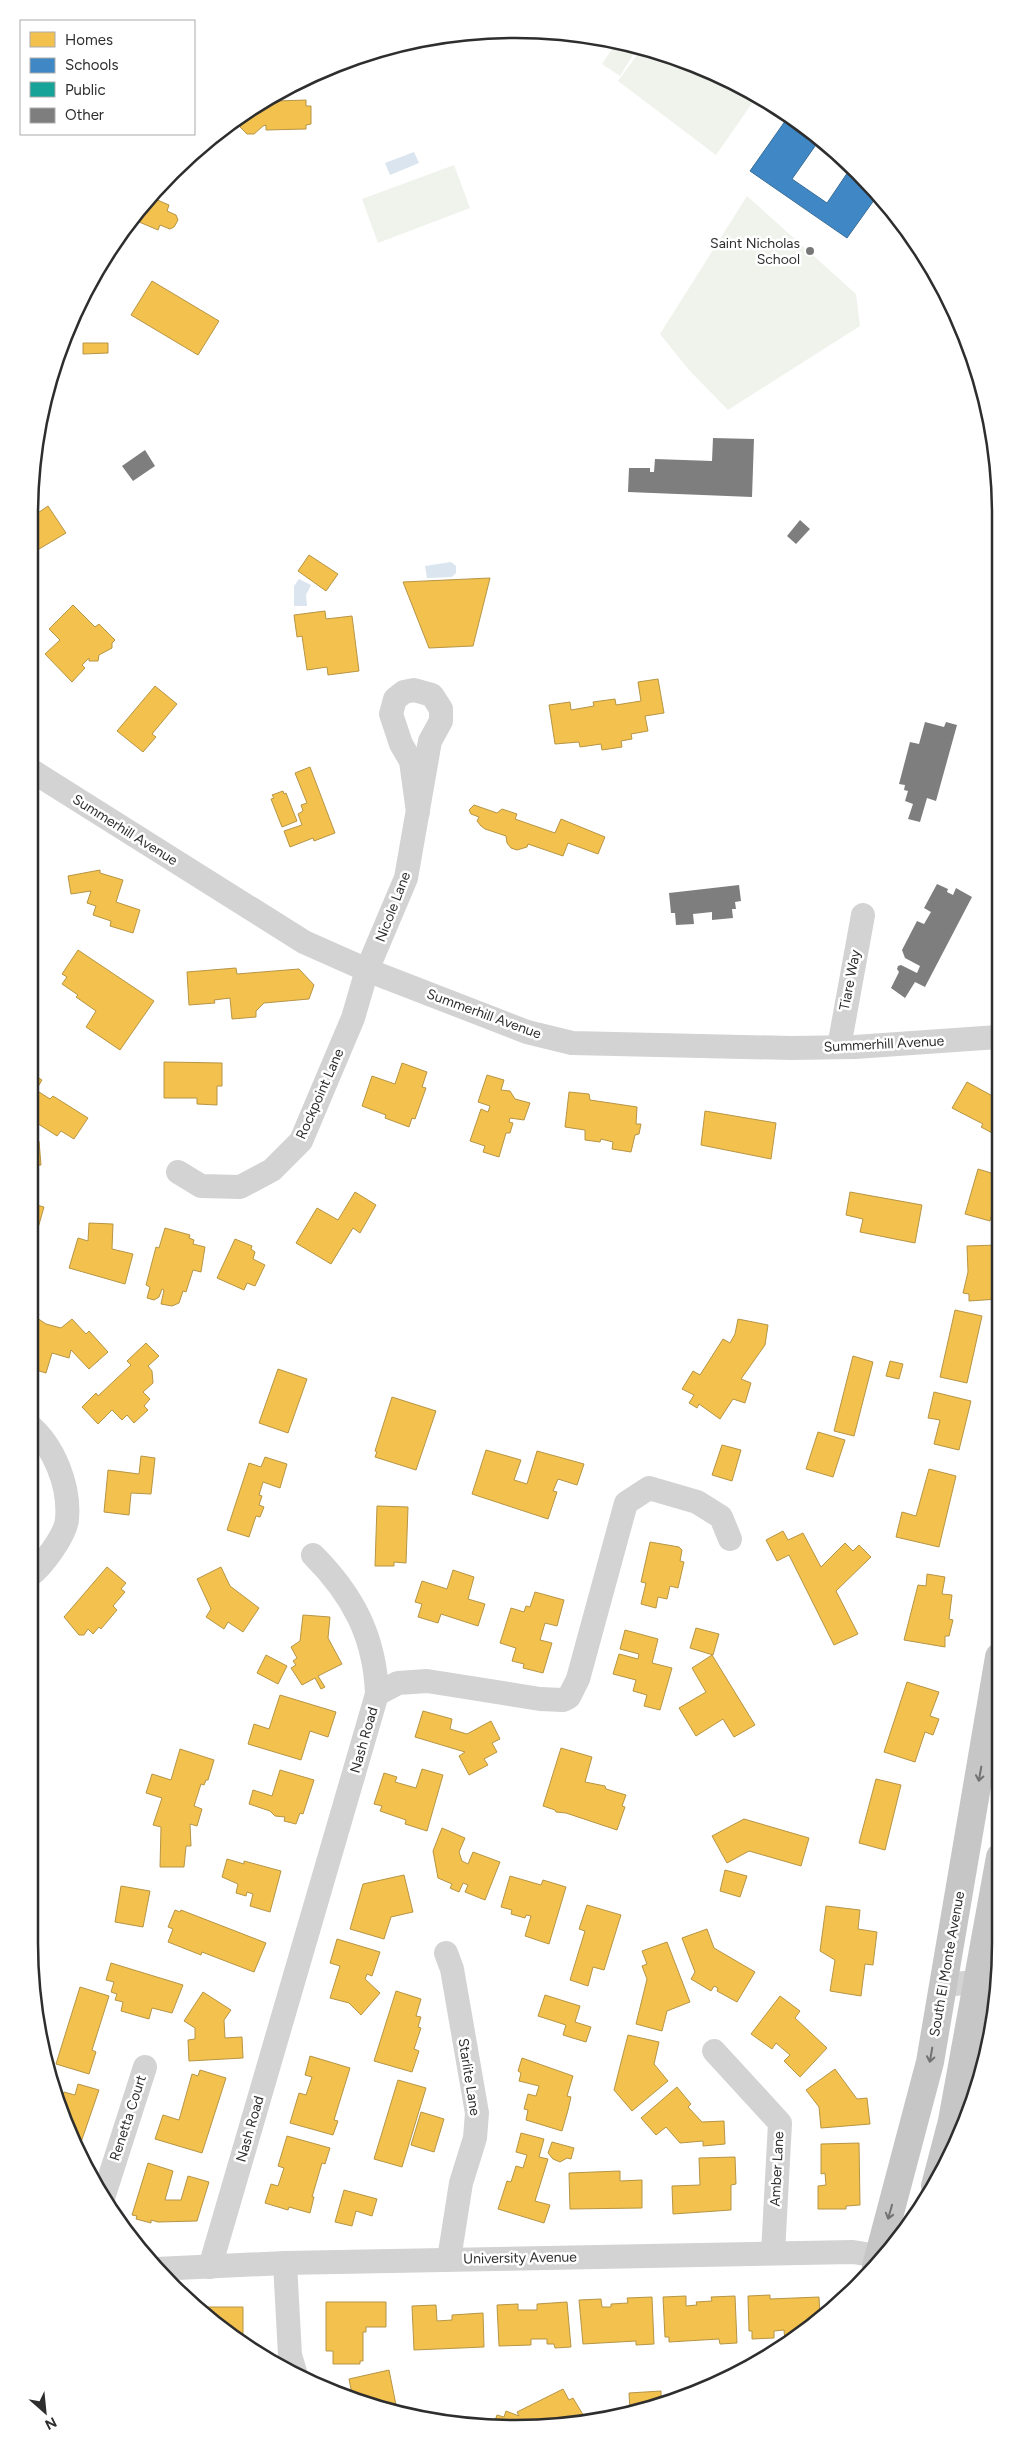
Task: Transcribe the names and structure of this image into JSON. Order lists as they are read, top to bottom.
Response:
{
  "streets": {
    "main road": ["South El Monte Avenue"],
    "street": [
      "Summerhill Avenue",
      "Nicole Lane",
      "Tiare Way",
      "Rockpoint Lane",
      "Nash Road",
      "Starlite Lane",
      "Renetta Court",
      "Amber Lane",
      "University Avenue"
    ]
  },
  "crossings": [
    ["Summerhill Avenue", "Nicole Lane"],
    ["Summerhill Avenue", "Tiare Way"],
    ["Summerhill Avenue", "Rockpoint Lane"],
    ["Nicole Lane", "Rockpoint Lane"],
    ["Nash Road", "University Avenue"],
    ["Starlite Lane", "University Avenue"],
    ["Amber Lane", "University Avenue"]
  ],
  "places": ["Saint Nicholas School"],
  "legend": [
    "Homes",
    "Schools",
    "Public",
    "Other"
  ],
  "north": "bottom right"
}
